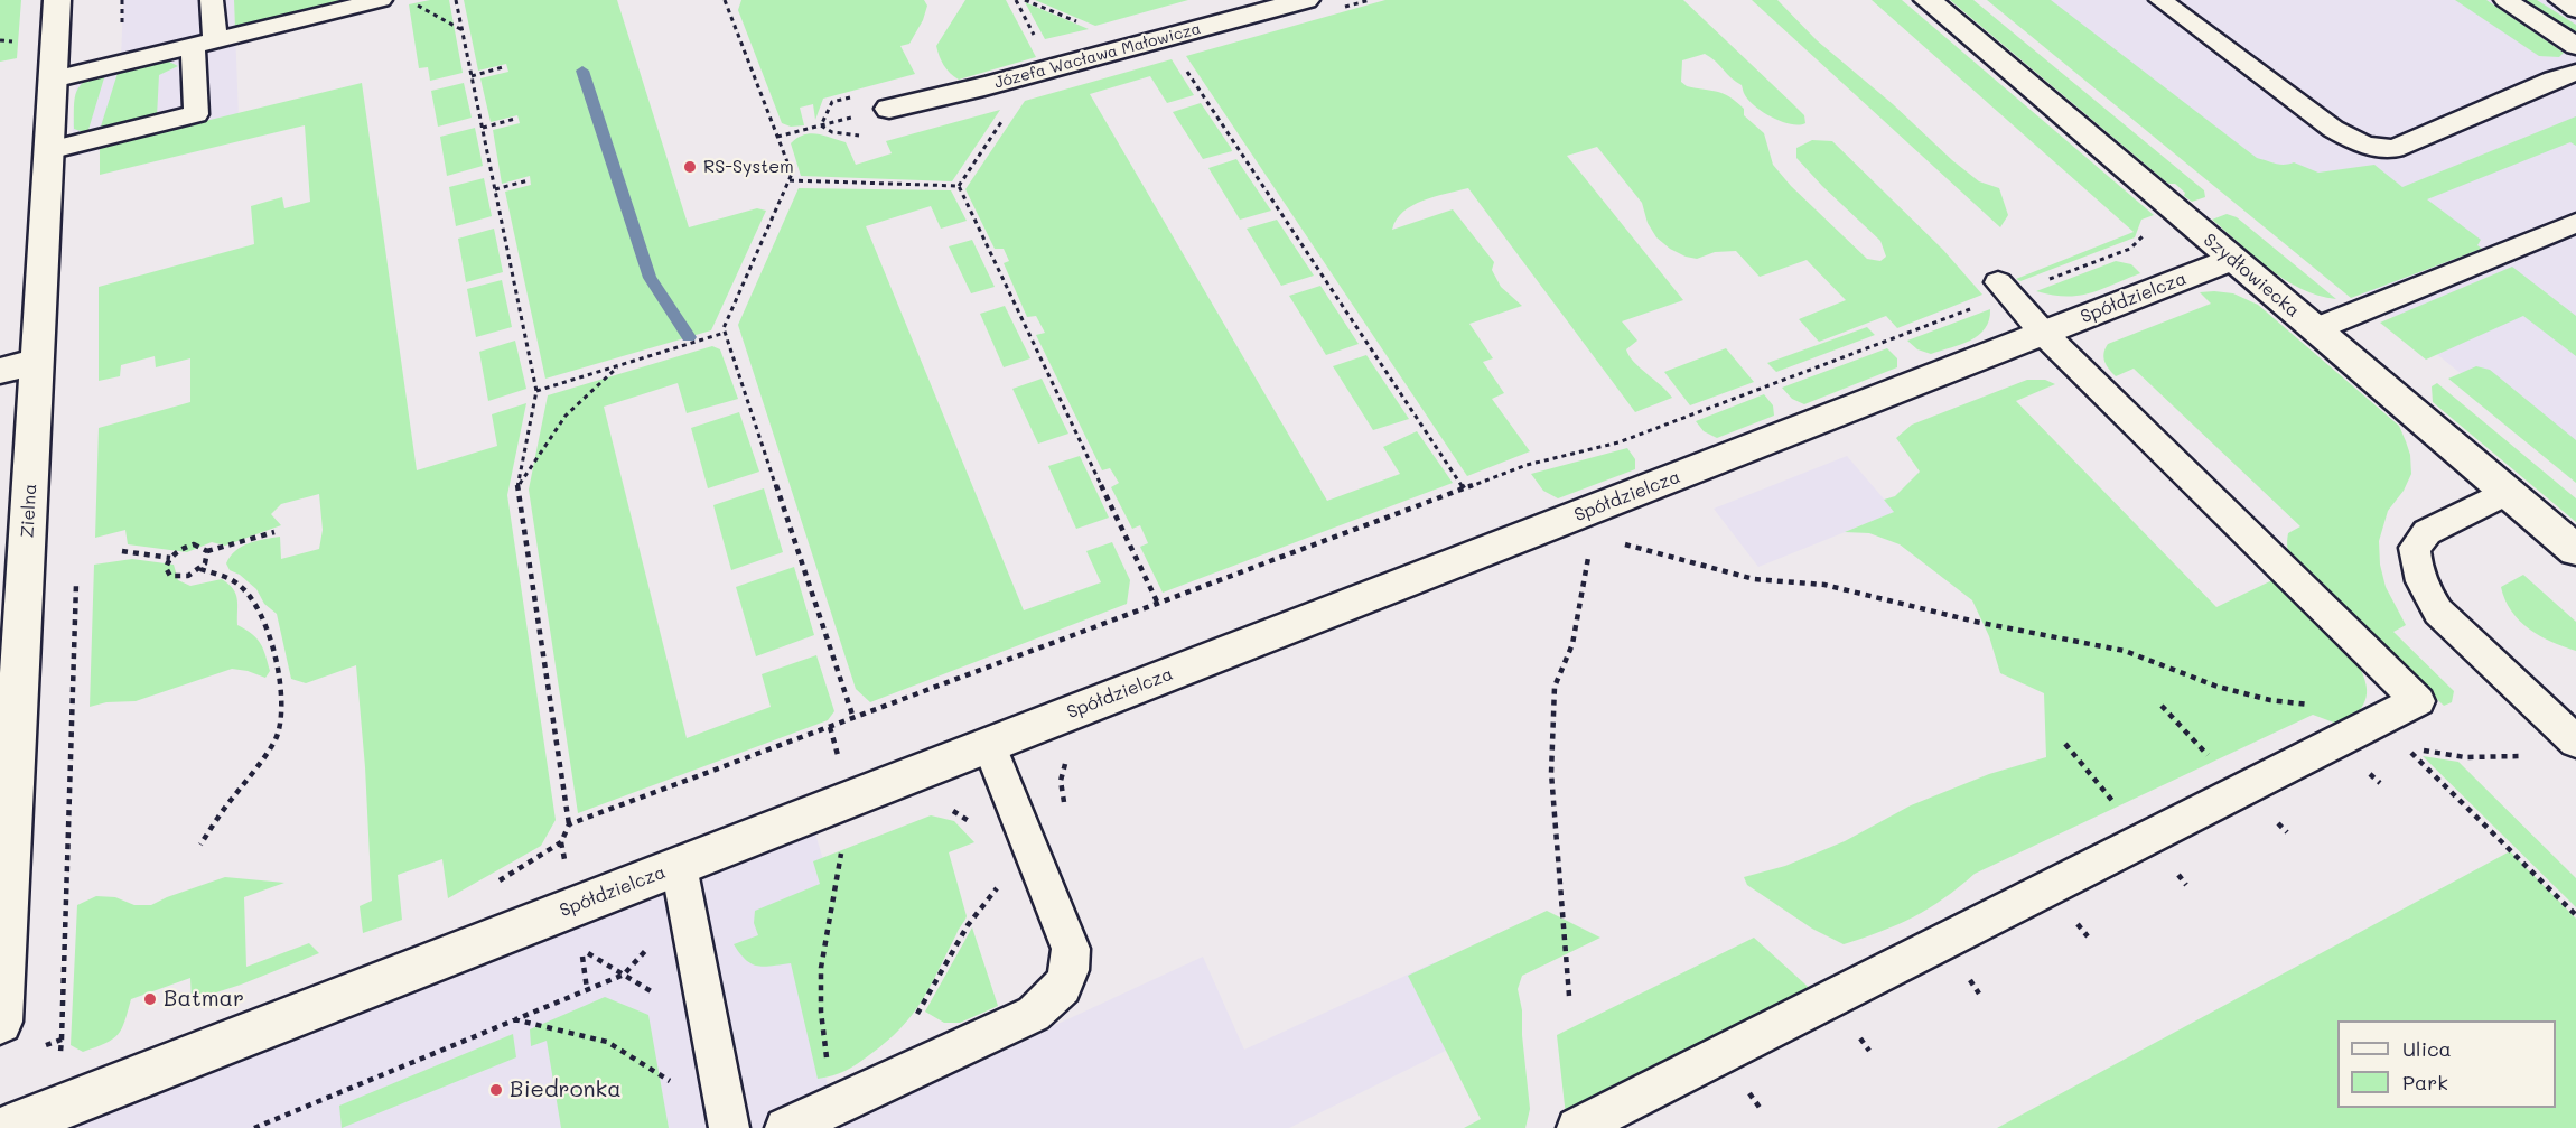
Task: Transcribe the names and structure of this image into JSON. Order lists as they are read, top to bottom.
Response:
{
  "streets": {
    "street": [
      "Józefa Wacława Małowicza",
      "Szydłowiecka",
      "Spółdzielcza",
      "Zielna"
    ]
  },
  "crossings": [
    ["Szydłowiecka", "Spółdzielcza"]
  ],
  "places": ["RS-System", "Batmar", "Biedronka"],
  "legend": ["Ulica", "Park"]
}
